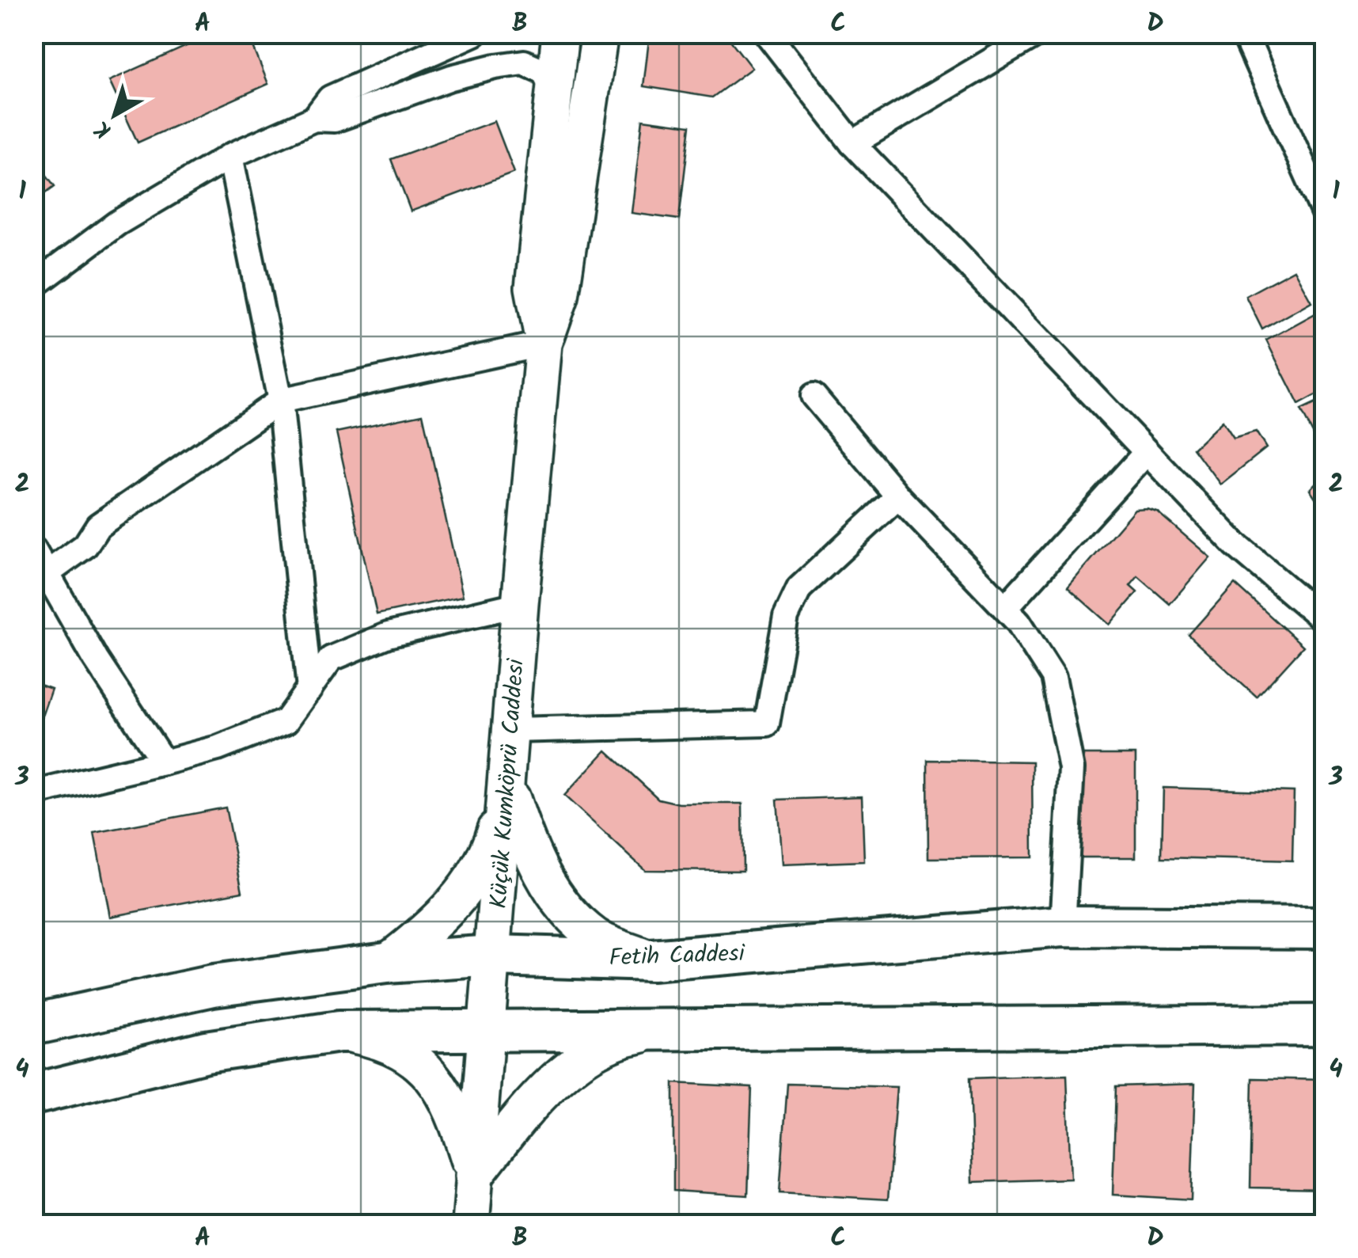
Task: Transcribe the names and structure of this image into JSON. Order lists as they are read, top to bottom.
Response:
{
  "streets": {
    "main road": ["Fetih Caddesi"],
    "street": ["Küçük Kumköprü Caddesi"]
  },
  "crossings": [
    ["Küçük Kumköprü Caddesi", "Fetih Caddesi"]
  ],
  "north": "bottom left",
  "grid": {
    "columns": [
      "A",
      "B",
      "C",
      "D"
    ],
    "rows": [
      "1",
      "2",
      "3",
      "4"
    ]
  }
}
